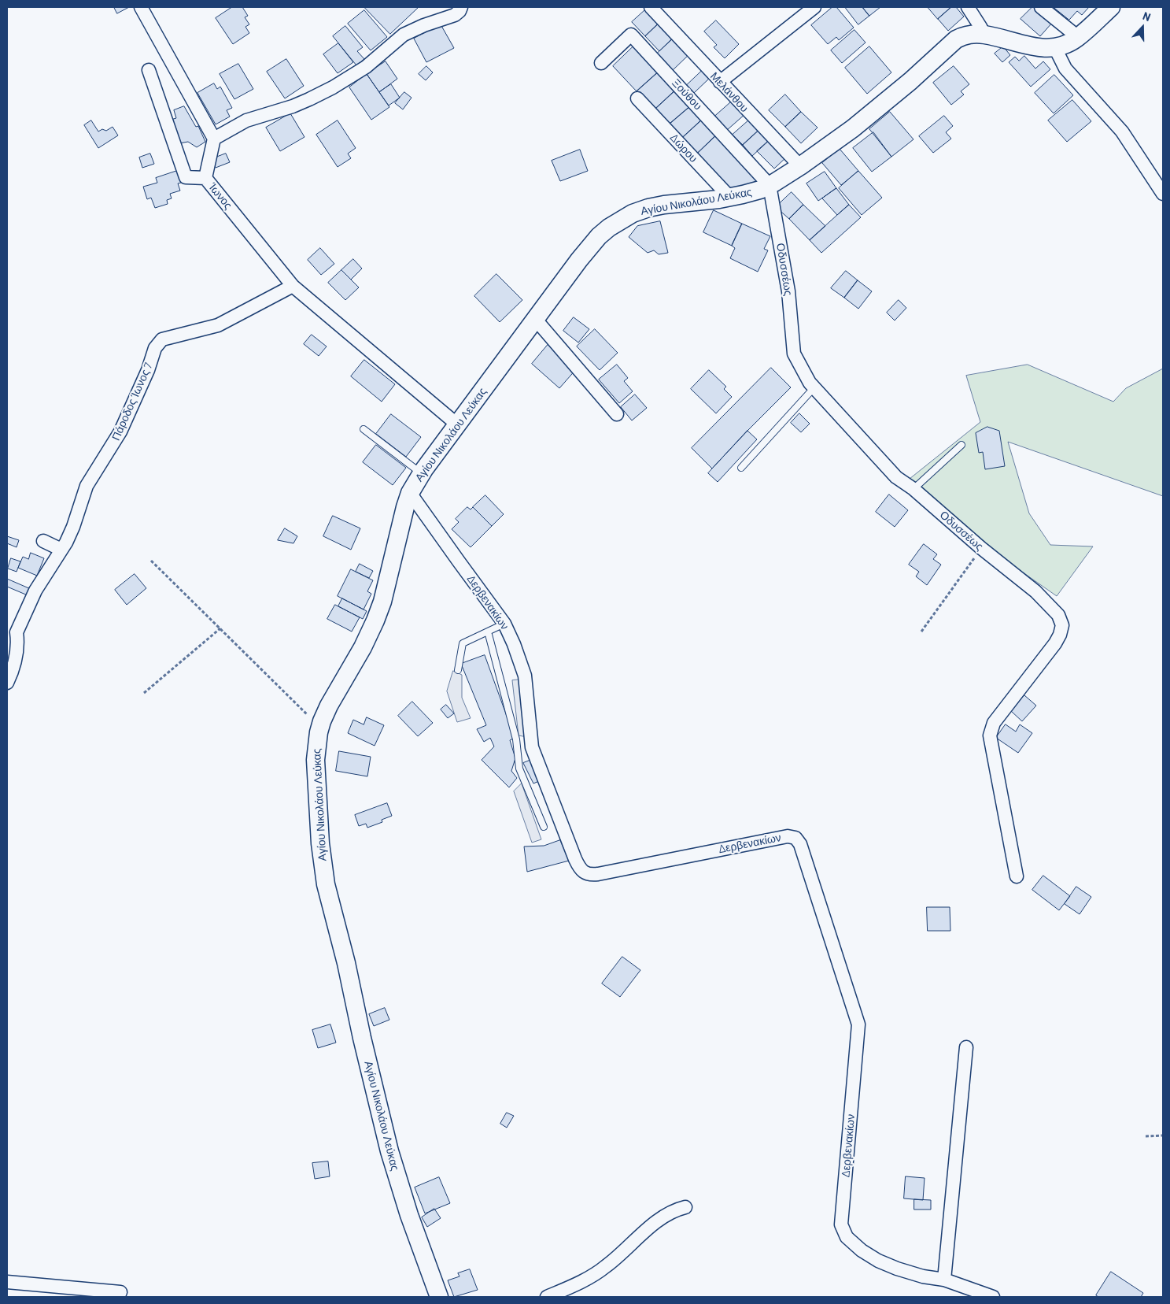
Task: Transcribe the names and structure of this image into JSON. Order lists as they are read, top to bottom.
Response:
{
  "streets": {
    "main road": ["Αγίου Νικολάου Λεύκας"],
    "street": [
      "Μελάνθου",
      "Ξούθου",
      "Δώρου",
      "Ίωνος",
      "Οδυσσέως",
      "Πάροδος Ίωνος 7",
      "Δερβενακίων"
    ]
  },
  "crossings": [
    ["Μελάνθου", "Αγίου Νικολάου Λεύκας"],
    ["Ξούθου", "Αγίου Νικολάου Λεύκας"],
    ["Ξούθου", "Οδυσσέως"],
    ["Δώρου", "Αγίου Νικολάου Λεύκας"],
    ["Ίωνος", "Αγίου Νικολάου Λεύκας"],
    ["Ίωνος", "Πάροδος Ίωνος 7"],
    ["Αγίου Νικολάου Λεύκας", "Οδυσσέως"],
    ["Αγίου Νικολάου Λεύκας", "Δερβενακίων"]
  ],
  "north": "top"
}
